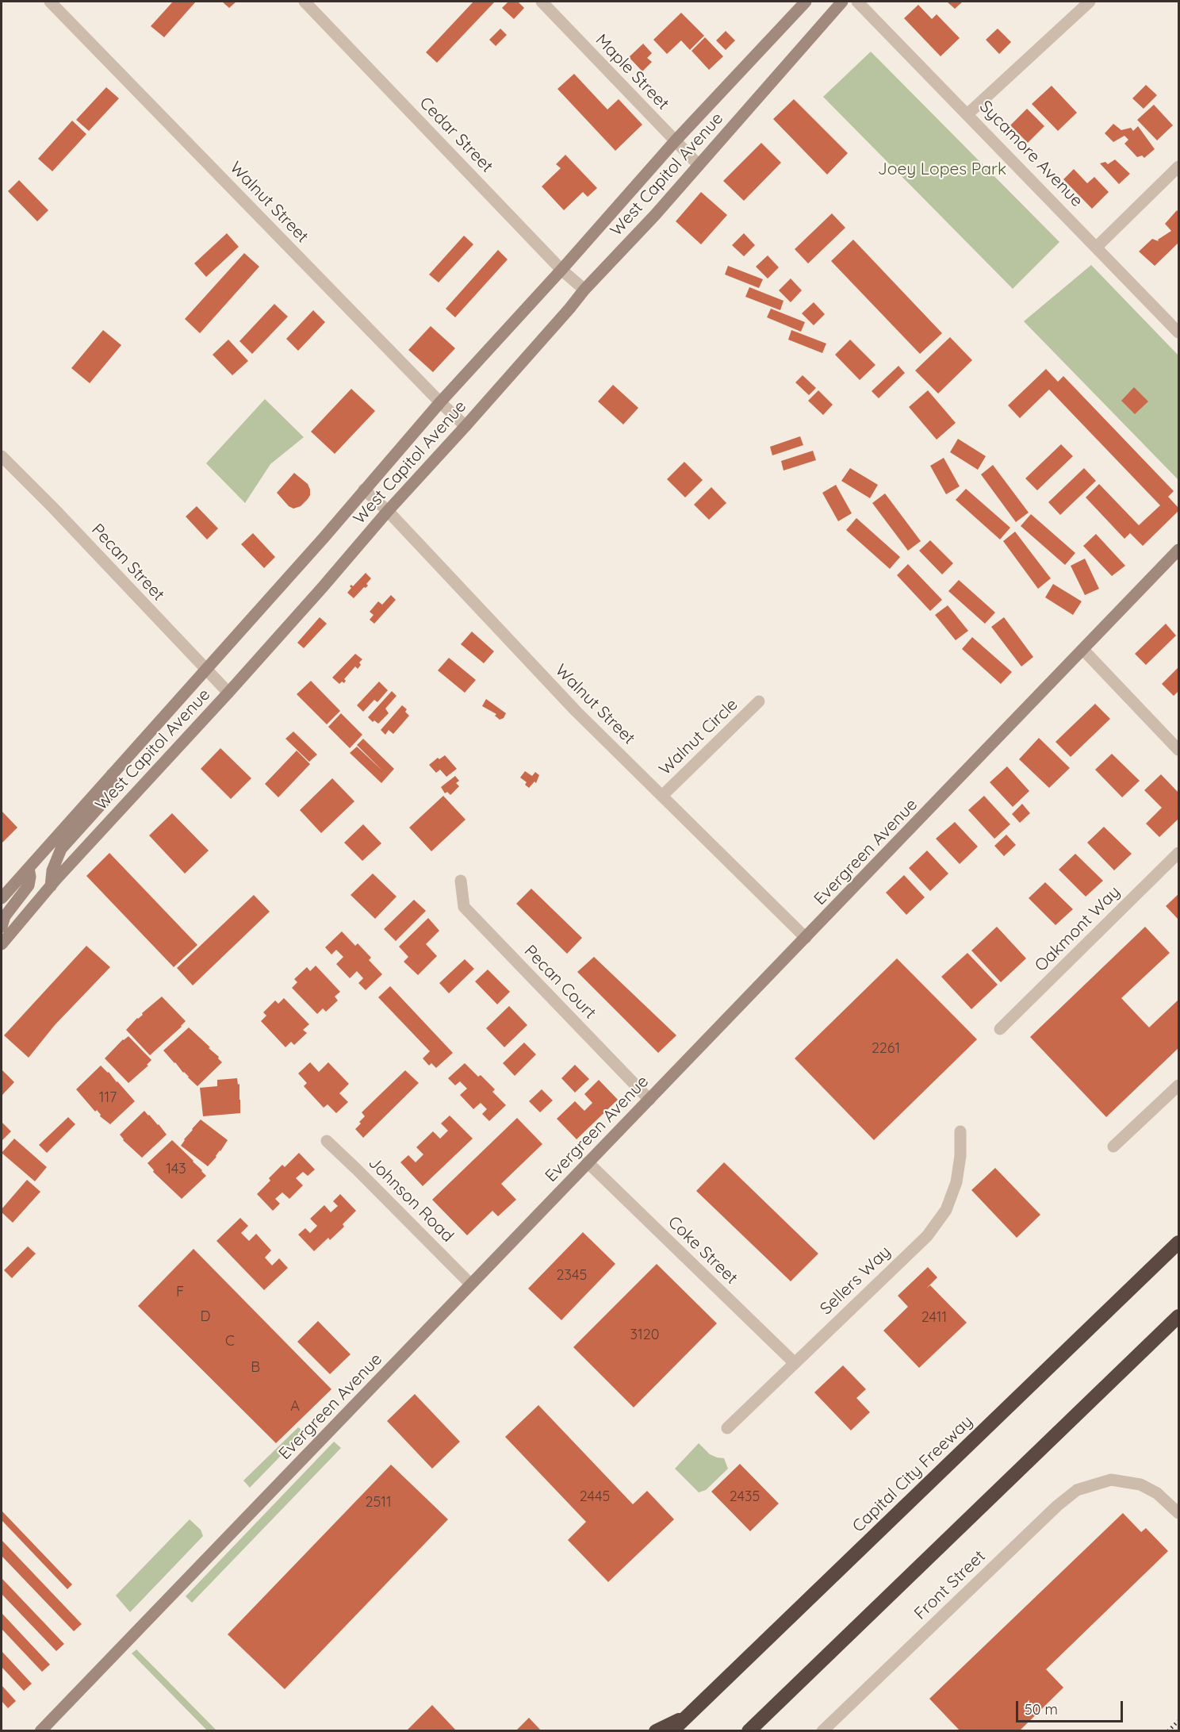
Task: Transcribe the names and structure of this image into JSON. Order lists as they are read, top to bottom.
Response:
{
  "streets": {
    "highway": ["Capital City Freeway"],
    "main road": ["West Capitol Avenue", "Evergreen Avenue"],
    "street": [
      "Maple Street",
      "Cedar Street",
      "Sycamore Avenue",
      "Walnut Street",
      "Pecan Street",
      "Walnut Circle",
      "Oakmont Way",
      "Pecan Court",
      "Johnson Road",
      "Coke Street",
      "Sellers Way",
      "Front Street"
    ]
  },
  "crossings": [
    ["Maple Street", "West Capitol Avenue"],
    ["Cedar Street", "West Capitol Avenue"],
    ["West Capitol Avenue", "Walnut Street"],
    ["West Capitol Avenue", "Pecan Street"],
    ["Walnut Street", "Walnut Circle"],
    ["Walnut Street", "Evergreen Avenue"],
    ["Evergreen Avenue", "Pecan Court"],
    ["Evergreen Avenue", "Johnson Road"],
    ["Evergreen Avenue", "Coke Street"],
    ["Coke Street", "Sellers Way"]
  ],
  "parks": ["Joey Lopes Park"],
  "house_numbers": [
    "2261",
    "117",
    "143",
    "2345",
    "F",
    "D",
    "2411",
    "3120",
    "C",
    "B",
    "A",
    "2445",
    "2435",
    "2511"
  ],
  "scale_bar": "50 m"
}
